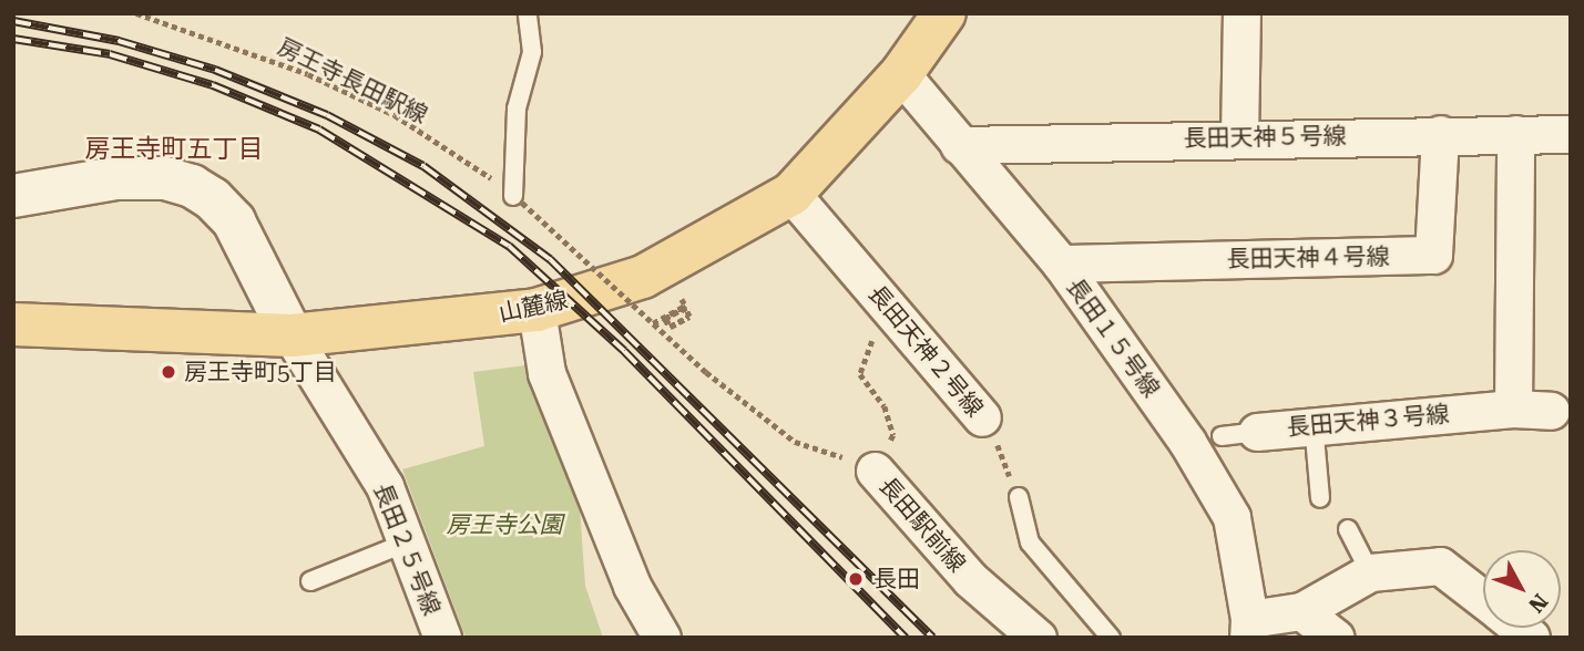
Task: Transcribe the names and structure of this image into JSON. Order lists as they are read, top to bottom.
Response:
{
  "streets": {
    "main road": ["山麓線"],
    "street": [
      "長田天神５号線",
      "長田天神４号線",
      "長田１５号線",
      "長田天神２号線",
      "長田天神３号線",
      "長田駅前線",
      "長田２５号線"
    ],
    "path": ["房王寺長田駅線"]
  },
  "crossings": [
    ["房王寺長田駅線", "長田駅前線"],
    ["長田天神５号線", "長田天神４号線"],
    ["長田天神５号線", "長田１５号線"],
    ["長田天神４号線", "長田１５号線"],
    ["山麓線", "長田１５号線"],
    ["山麓線", "長田天神２号線"],
    ["山麓線", "長田２５号線"],
    ["長田天神２号線", "長田駅前線"]
  ],
  "districts": ["房王寺町五丁目"],
  "parks": ["房王寺公園"],
  "places": ["房王寺町5丁目", "長田"],
  "north": "bottom right"
}
